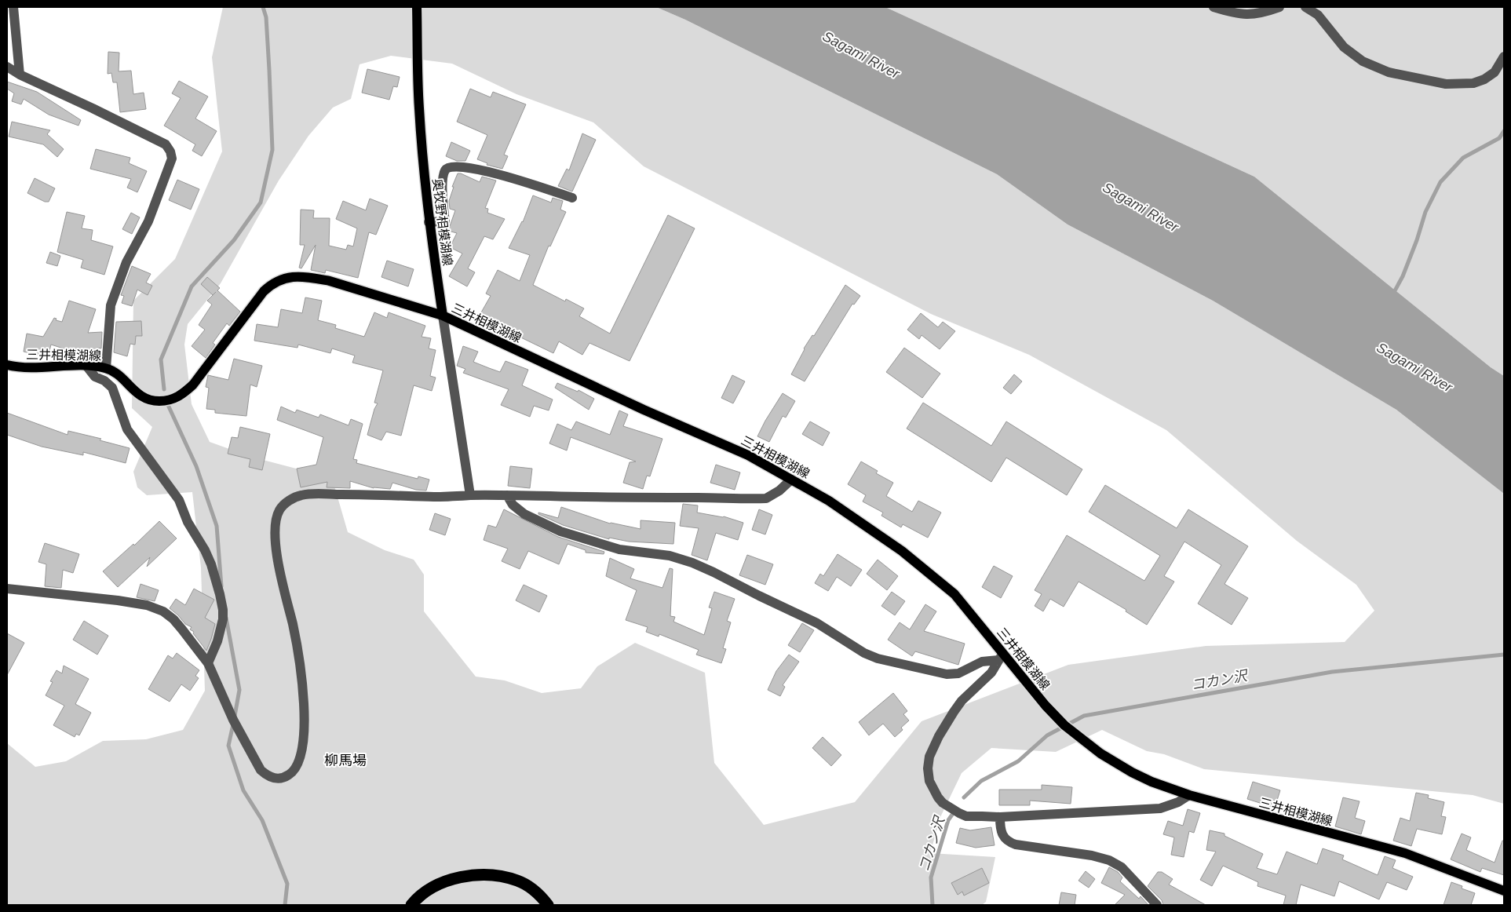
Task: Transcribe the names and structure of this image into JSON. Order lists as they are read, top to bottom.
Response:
{
  "streets": {
    "main road": ["奥牧野相模湖線", "三井相模湖線"]
  },
  "crossings": [
    ["奥牧野相模湖線", "三井相模湖線"]
  ],
  "districts": ["柳馬場"],
  "water": ["Sagami River", "コカン沢"]
}
